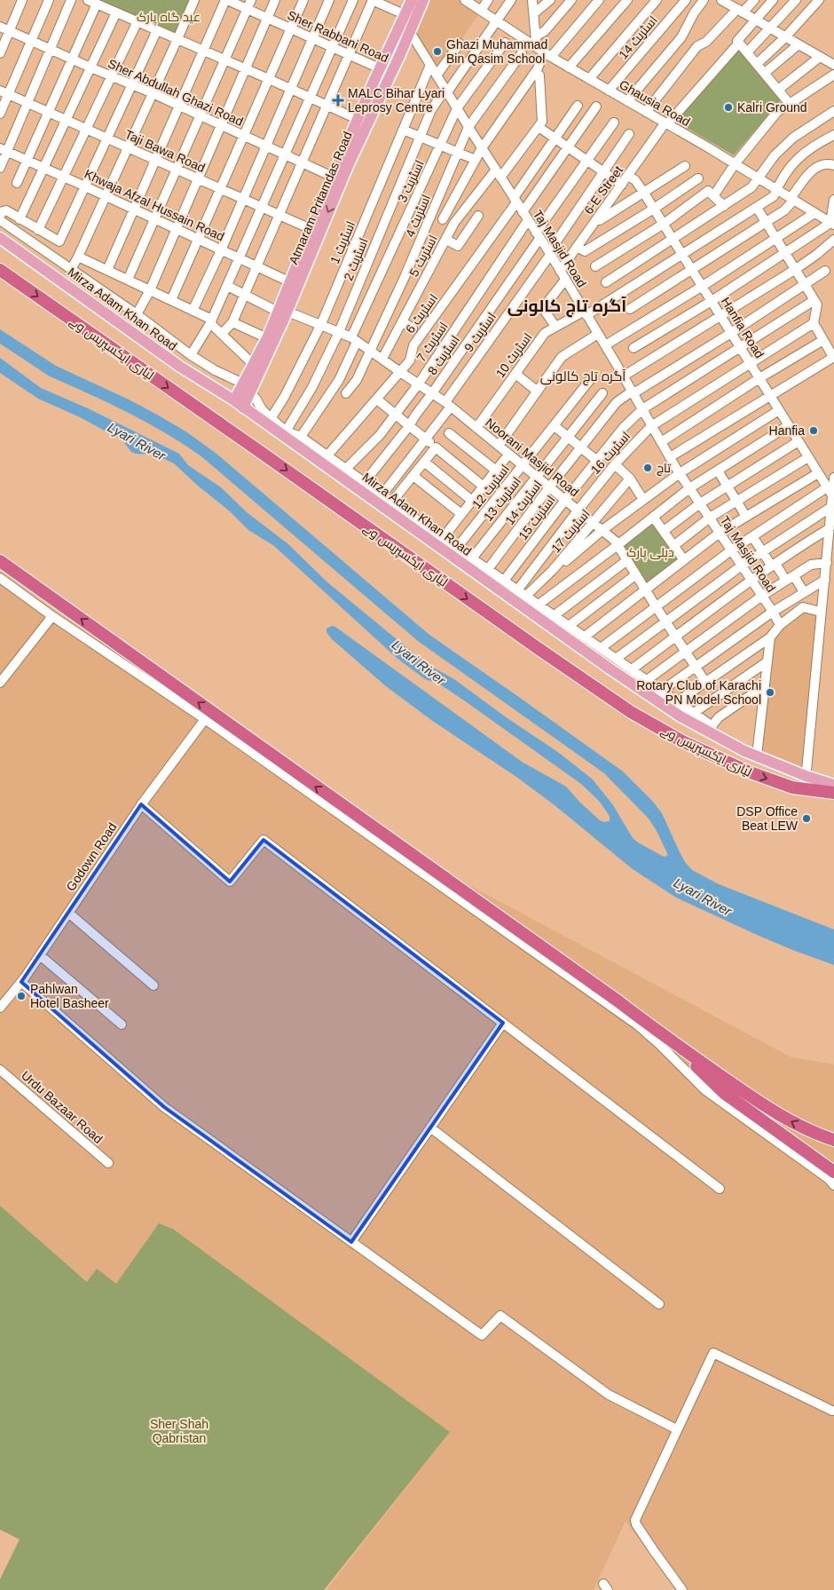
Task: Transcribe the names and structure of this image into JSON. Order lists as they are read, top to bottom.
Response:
{
  "streets": {
    "highway": ["لیاری ایکسپریس وے"],
    "main road": ["Atmaram Pritamdas Road", "Mirza Adam Khan Road"],
    "street": [
      "Sher Rabbani Road",
      "اسٹریٹ 14",
      "Sher Abdullah Ghazi Road",
      "Ghausia Road",
      "Taji Bawa Road",
      "اسٹریٹ 3",
      "6-E Street",
      "Khwaja Afzal Hussain Road",
      "اسٹریٹ 4",
      "اسٹریٹ 1",
      "Taj Masjid Road",
      "اسٹریٹ 5",
      "اسٹریٹ 2",
      "اسٹریٹ 6",
      "Hanfia Road",
      "اسٹریٹ 9",
      "اسٹریٹ 7",
      "اسٹریٹ 8",
      "اسٹریٹ 10",
      "اسٹریٹ 16",
      "Noorani Masjid Road",
      "اسٹریٹ 12",
      "اسٹریٹ 13",
      "اسٹریٹ 15",
      "اسٹریٹ 17",
      "Godown Road",
      "Urdu Bazaar Road"
    ]
  },
  "crossings": [
    ["Sher Rabbani Road", "Atmaram Pritamdas Road"],
    ["اسٹریٹ 14", "Ghausia Road"],
    ["اسٹریٹ 14", "Taj Masjid Road"],
    ["اسٹریٹ 14", "Hanfia Road"],
    ["اسٹریٹ 14", "Noorani Masjid Road"],
    ["Sher Abdullah Ghazi Road", "Atmaram Pritamdas Road"],
    ["Ghausia Road", "6-E Street"],
    ["Ghausia Road", "اسٹریٹ 2"],
    ["Ghausia Road", "اسٹریٹ 10"],
    ["Taji Bawa Road", "Atmaram Pritamdas Road"],
    ["اسٹریٹ 3", "Taj Masjid Road"],
    ["اسٹریٹ 3", "Noorani Masjid Road"],
    ["6-E Street", "Taj Masjid Road"],
    ["6-E Street", "Hanfia Road"],
    ["Atmaram Pritamdas Road", "Khwaja Afzal Hussain Road"],
    ["Atmaram Pritamdas Road", "Taj Masjid Road"],
    ["Atmaram Pritamdas Road", "Mirza Adam Khan Road"],
    ["Atmaram Pritamdas Road", "Noorani Masjid Road"],
    ["اسٹریٹ 4", "Taj Masjid Road"],
    ["اسٹریٹ 4", "Noorani Masjid Road"],
    ["اسٹریٹ 1", "Taj Masjid Road"],
    ["اسٹریٹ 1", "Mirza Adam Khan Road"],
    ["اسٹریٹ 1", "Noorani Masjid Road"],
    ["Taj Masjid Road", "اسٹریٹ 5"],
    ["Taj Masjid Road", "اسٹریٹ 2"],
    ["Taj Masjid Road", "اسٹریٹ 6"],
    ["Taj Masjid Road", "اسٹریٹ 9"],
    ["Taj Masjid Road", "اسٹریٹ 7"],
    ["Taj Masjid Road", "اسٹریٹ 8"],
    ["Taj Masjid Road", "اسٹریٹ 10"],
    ["Taj Masjid Road", "اسٹریٹ 16"],
    ["Taj Masjid Road", "اسٹریٹ 15"],
    ["اسٹریٹ 5", "Noorani Masjid Road"],
    ["اسٹریٹ 2", "Mirza Adam Khan Road"],
    ["اسٹریٹ 2", "Noorani Masjid Road"],
    ["اسٹریٹ 6", "Noorani Masjid Road"],
    ["Hanfia Road", "اسٹریٹ 10"],
    ["Hanfia Road", "اسٹریٹ 16"],
    ["Hanfia Road", "اسٹریٹ 15"],
    ["اسٹریٹ 9", "Noorani Masjid Road"],
    ["اسٹریٹ 7", "Noorani Masjid Road"],
    ["اسٹریٹ 8", "Noorani Masjid Road"],
    ["اسٹریٹ 10", "Noorani Masjid Road"],
    ["اسٹریٹ 16", "Noorani Masjid Road"],
    ["Noorani Masjid Road", "اسٹریٹ 12"],
    ["Noorani Masjid Road", "اسٹریٹ 13"],
    ["Noorani Masjid Road", "اسٹریٹ 15"],
    ["Noorani Masjid Road", "اسٹریٹ 17"]
  ],
  "one_way": ["لیاری ایکسپریس وے"],
  "districts": ["آگرہ تاج کالونی", "آگرہ تاج کالونی"],
  "water": ["Lyari River"],
  "parks": ["عید گاہ پارک", "دہلی پارک", "Sher Shah Qabristan"],
  "places": {
    "other": [
      "Ghazi Muhammad Bin Qasim School",
      "Kalri Ground",
      "Hanfia",
      "تاج",
      "Rotary Club of Karachi PN Model School",
      "DSP Office Beat LEW",
      "Pahlwan Hotel Basheer"
    ],
    "health": ["MALC Bihar Lyari Leprosy Centre"]
  }
}
